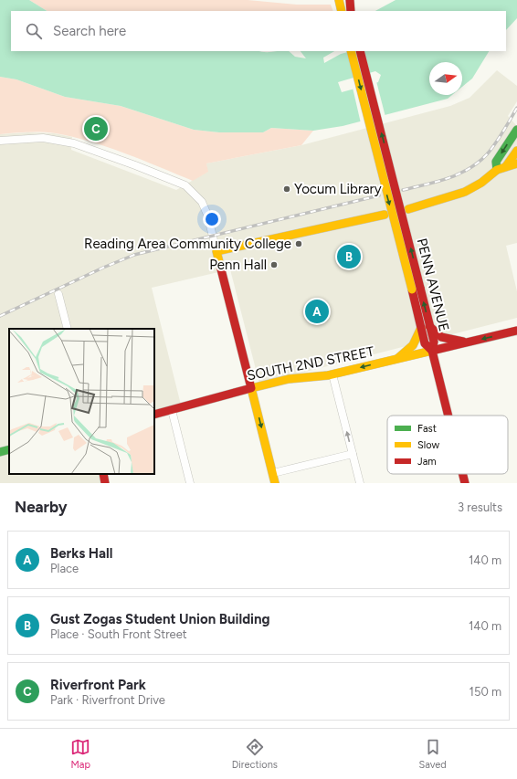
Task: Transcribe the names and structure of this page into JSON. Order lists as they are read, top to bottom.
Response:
{
  "streets": {
    "main road": ["PENN AVENUE", "SOUTH 2ND STREET"]
  },
  "crossings": [
    ["PENN AVENUE", "SOUTH 2ND STREET"]
  ],
  "places": ["Yocum Library", "Reading Area Community College", "Penn Hall"],
  "legend": ["Fast", "Slow", "Jam"],
  "north": "right",
  "page": {
    "search": "Search here",
    "pins": ["C", "B", "A"],
    "heading": ["Nearby", "3 results"],
    "list": [
      {
        "mark": "A",
        "name": "Berks Hall",
        "note": "Place",
        "value": "140 m"
      },
      {
        "mark": "B",
        "name": "Gust Zogas Student Union Building",
        "note": "Place · South Front Street",
        "value": "140 m"
      },
      {
        "mark": "C",
        "name": "Riverfront Park",
        "note": "Park · Riverfront Drive",
        "value": "150 m"
      }
    ],
    "nav": ["Map", "Directions", "Saved"]
  }
}
